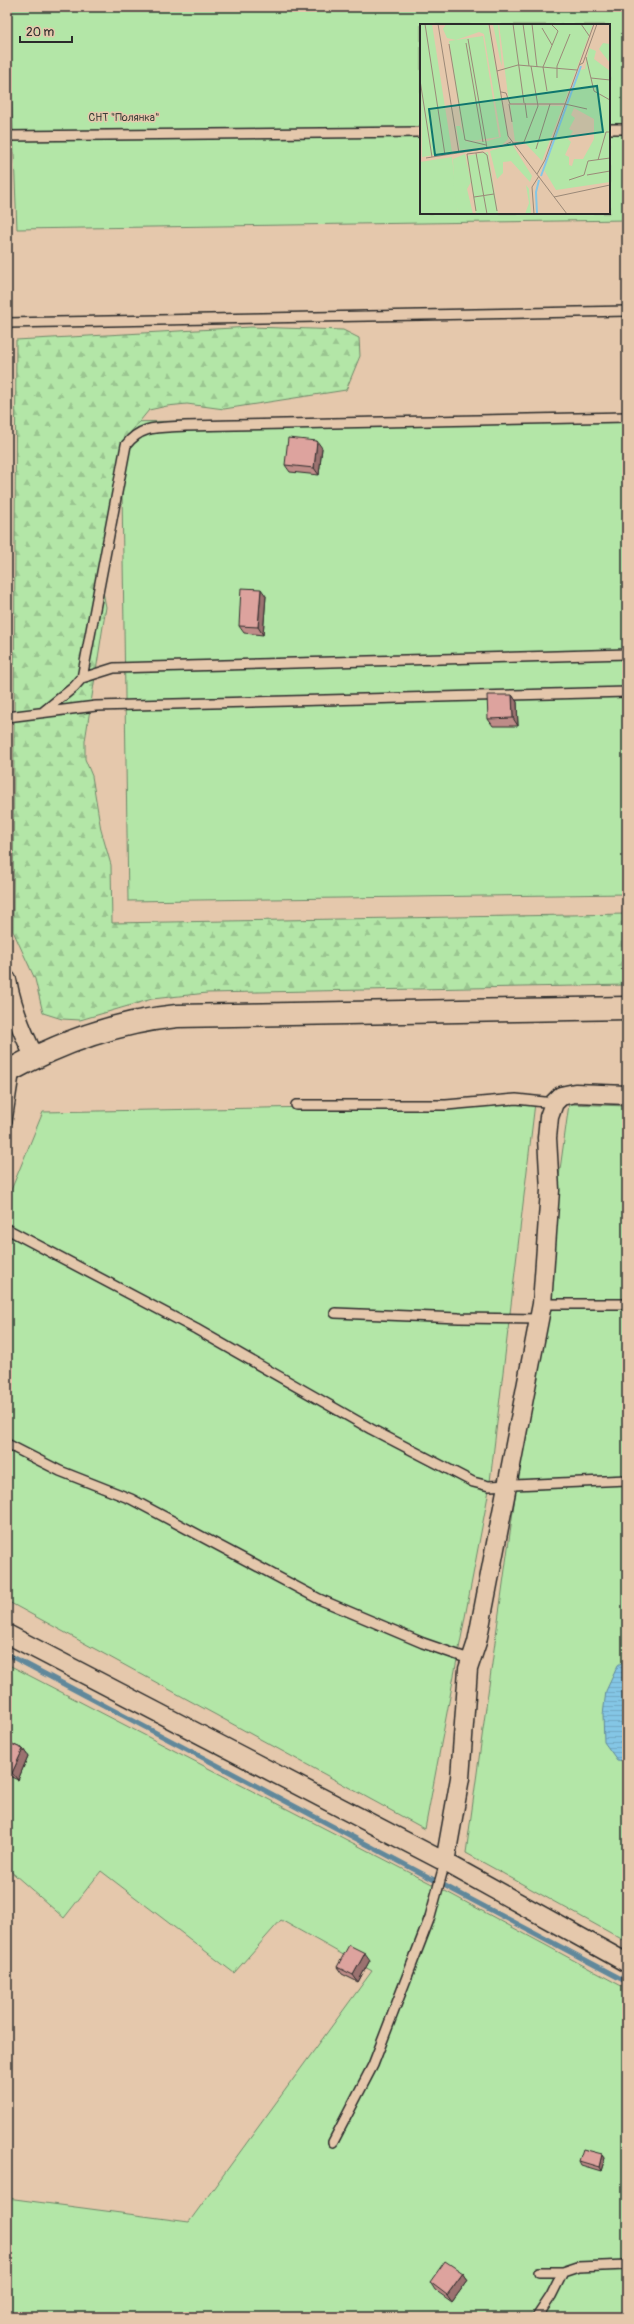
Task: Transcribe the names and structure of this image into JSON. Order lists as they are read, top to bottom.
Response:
{
  "parks": ["СНТ \"Полянка\""],
  "scale_bar": "20 m"
}
